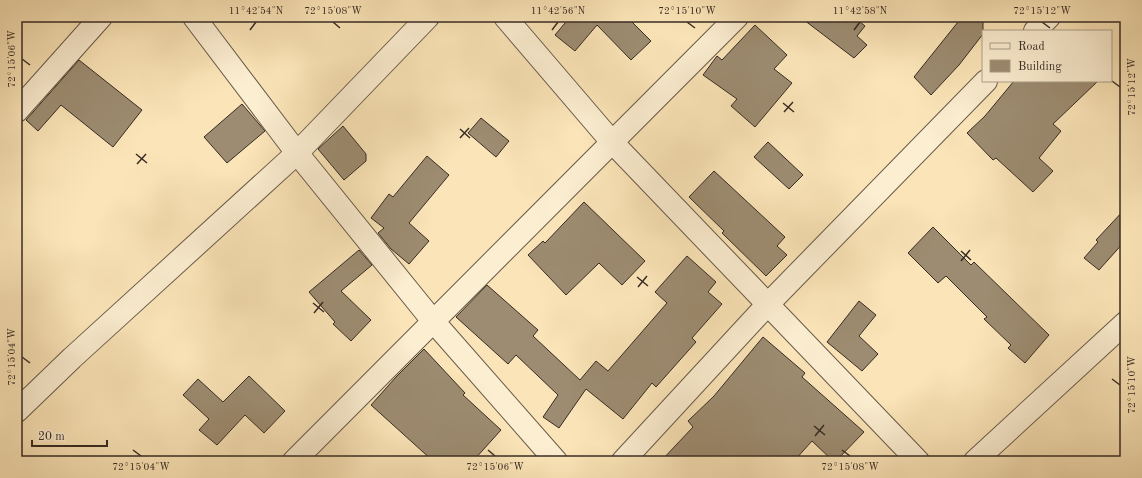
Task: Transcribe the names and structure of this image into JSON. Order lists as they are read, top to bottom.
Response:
{
  "legend": ["Road", "Building"],
  "scale_bar": "20 m",
  "coordinates": [
    "11°42'54\"N",
    "72°15'08\"W",
    "11°42'56\"N",
    "72°15'10\"W",
    "11°42'58\"N",
    "72°15'12\"W",
    "72°15'06\"W",
    "72°15'04\"W"
  ]
}
